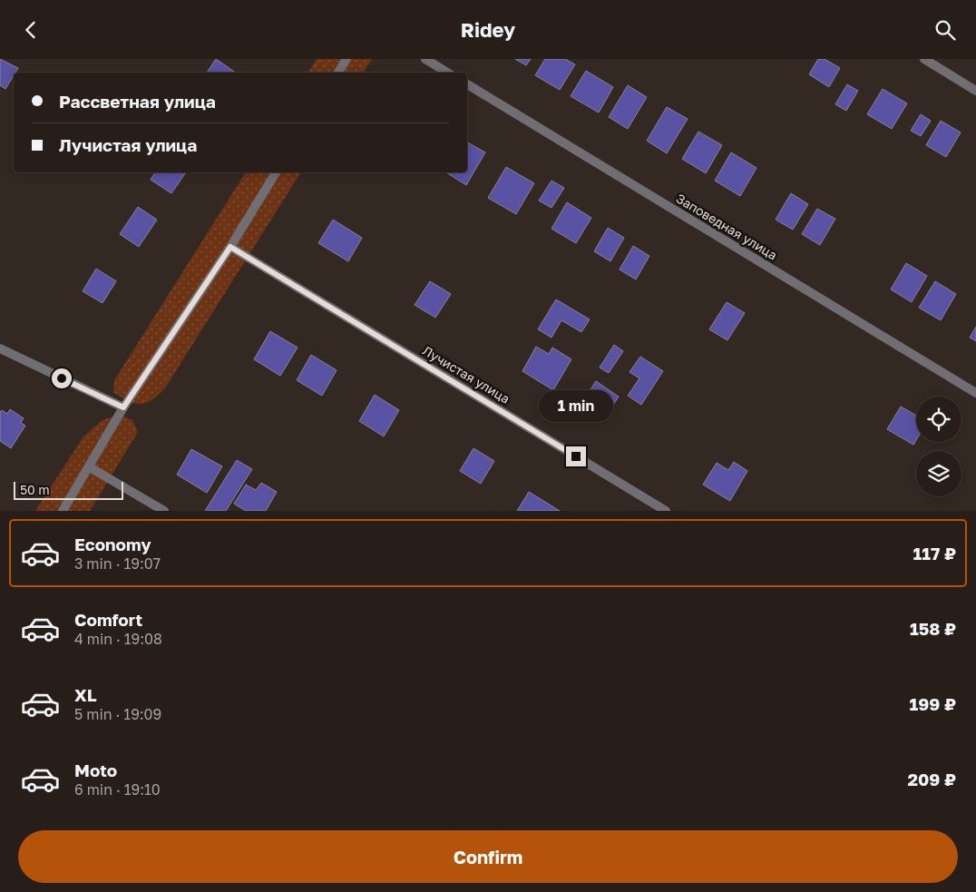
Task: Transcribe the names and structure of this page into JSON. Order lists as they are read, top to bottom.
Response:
{
  "streets": {
    "street": ["Заповедная улица", "Лучистая улица"]
  },
  "scale_bar": "50 m",
  "page": {
    "header": "Ridey",
    "banner": ["Рассветная улица", "Лучистая улица"],
    "bubble": "1 min",
    "scale": "50 m",
    "list": [
      {
        "name": "Economy",
        "note": "3 min · 19:07",
        "value": "117 ₽"
      },
      {
        "name": "Comfort",
        "note": "4 min · 19:08",
        "value": "158 ₽"
      },
      {
        "name": "XL",
        "note": "5 min · 19:09",
        "value": "199 ₽"
      },
      {
        "name": "Moto",
        "note": "6 min · 19:10",
        "value": "209 ₽"
      }
    ],
    "buttons": "Confirm"
  }
}
